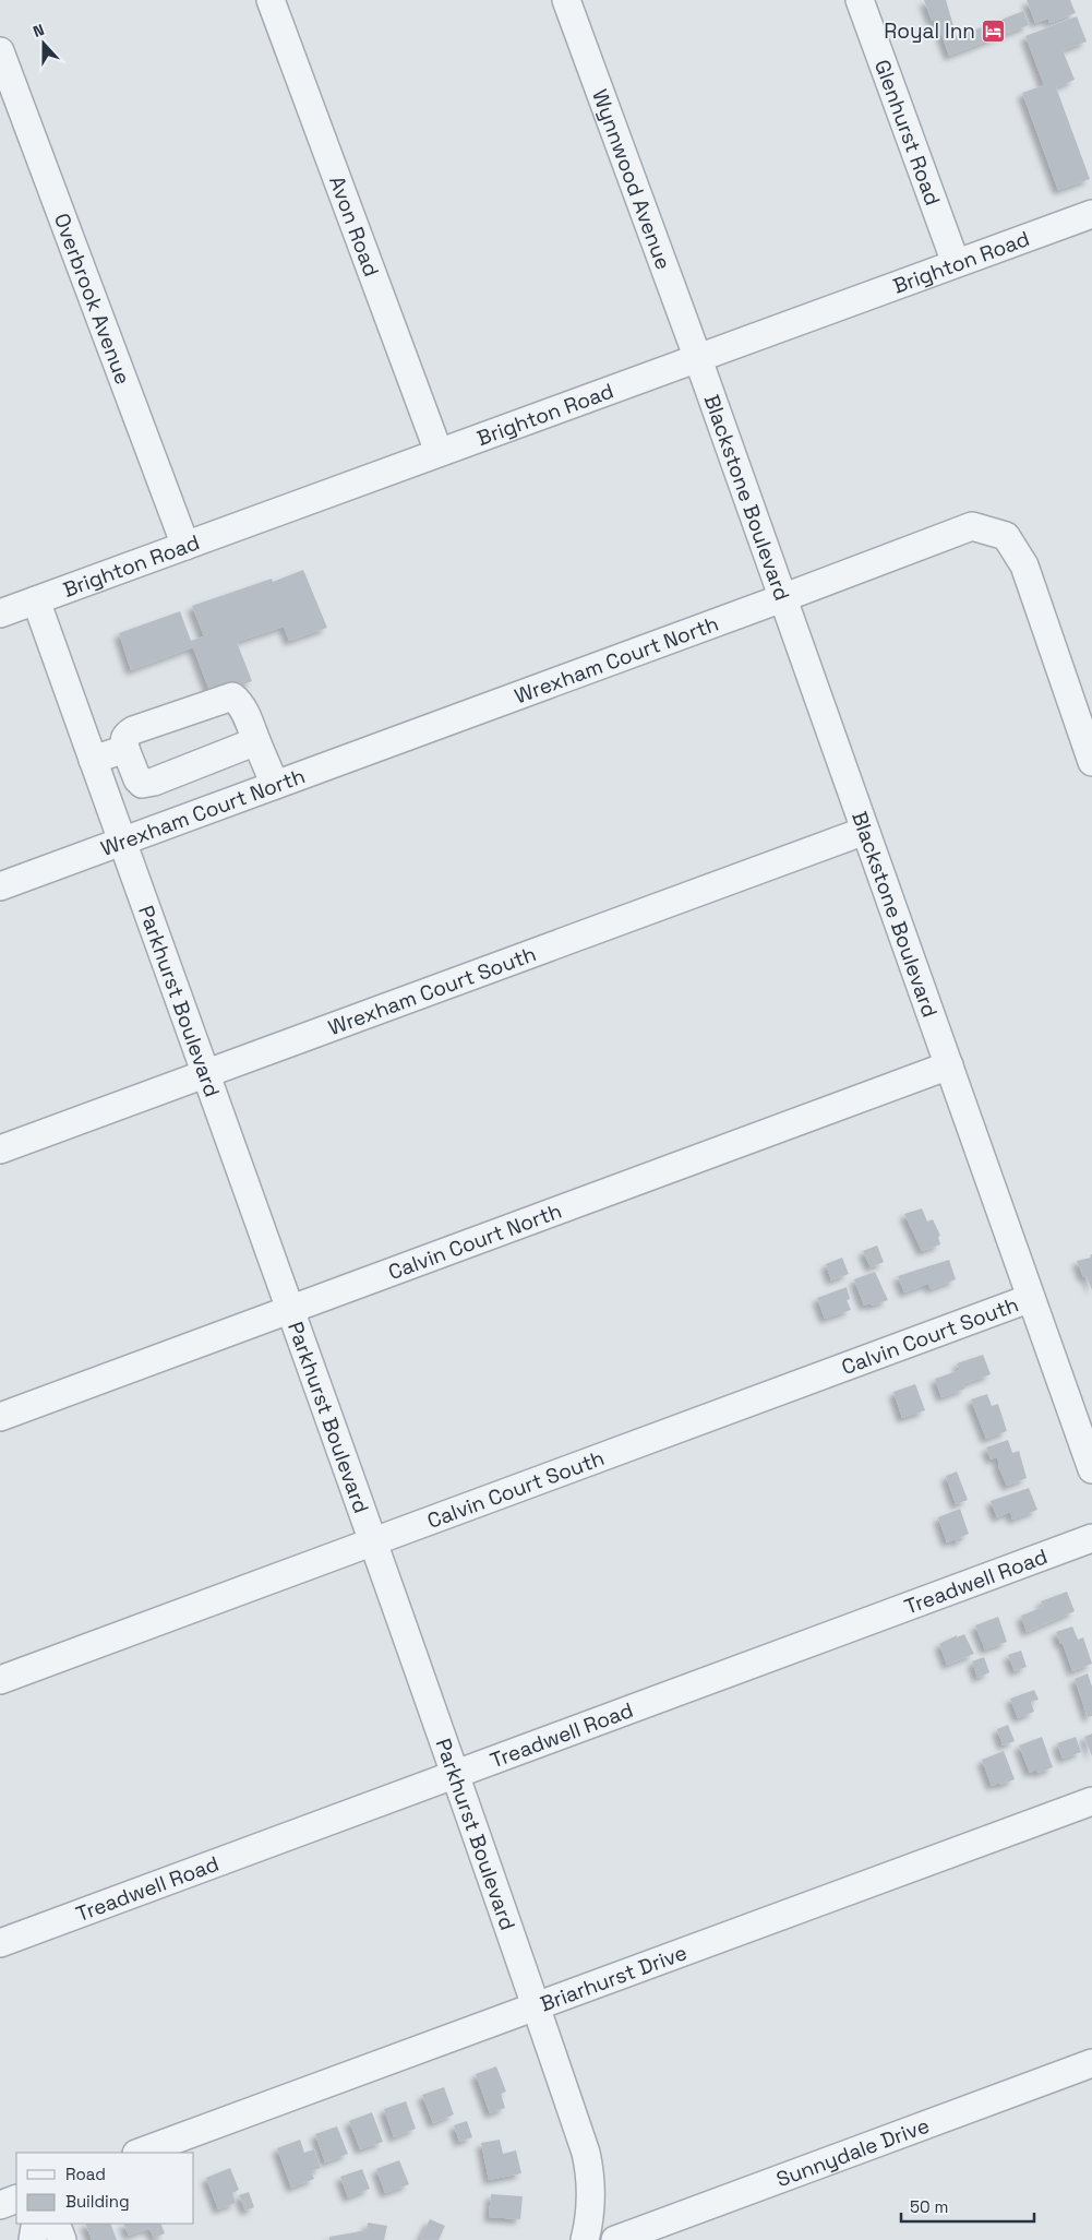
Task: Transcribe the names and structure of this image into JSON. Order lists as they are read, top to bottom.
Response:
{
  "streets": {
    "street": [
      "Glenhurst Road",
      "Wynnwood Avenue",
      "Avon Road",
      "Brighton Road",
      "Overbrook Avenue",
      "Blackstone Boulevard",
      "Wrexham Court North",
      "Wrexham Court South",
      "Parkhurst Boulevard",
      "Calvin Court North",
      "Calvin Court South",
      "Treadwell Road",
      "Briarhurst Drive",
      "Sunnydale Drive"
    ]
  },
  "crossings": [
    ["Glenhurst Road", "Brighton Road"],
    ["Wynnwood Avenue", "Brighton Road"],
    ["Wynnwood Avenue", "Blackstone Boulevard"],
    ["Avon Road", "Brighton Road"],
    ["Brighton Road", "Overbrook Avenue"],
    ["Brighton Road", "Blackstone Boulevard"],
    ["Brighton Road", "Parkhurst Boulevard"],
    ["Blackstone Boulevard", "Wrexham Court North"],
    ["Blackstone Boulevard", "Wrexham Court South"],
    ["Blackstone Boulevard", "Calvin Court North"],
    ["Blackstone Boulevard", "Calvin Court South"],
    ["Wrexham Court North", "Parkhurst Boulevard"],
    ["Wrexham Court South", "Parkhurst Boulevard"],
    ["Parkhurst Boulevard", "Calvin Court North"],
    ["Parkhurst Boulevard", "Calvin Court South"],
    ["Parkhurst Boulevard", "Treadwell Road"],
    ["Parkhurst Boulevard", "Briarhurst Drive"]
  ],
  "places": {
    "hotel": ["Royal Inn"]
  },
  "legend": ["Road", "Building"],
  "scale_bar": "50 m",
  "north": "top"
}
